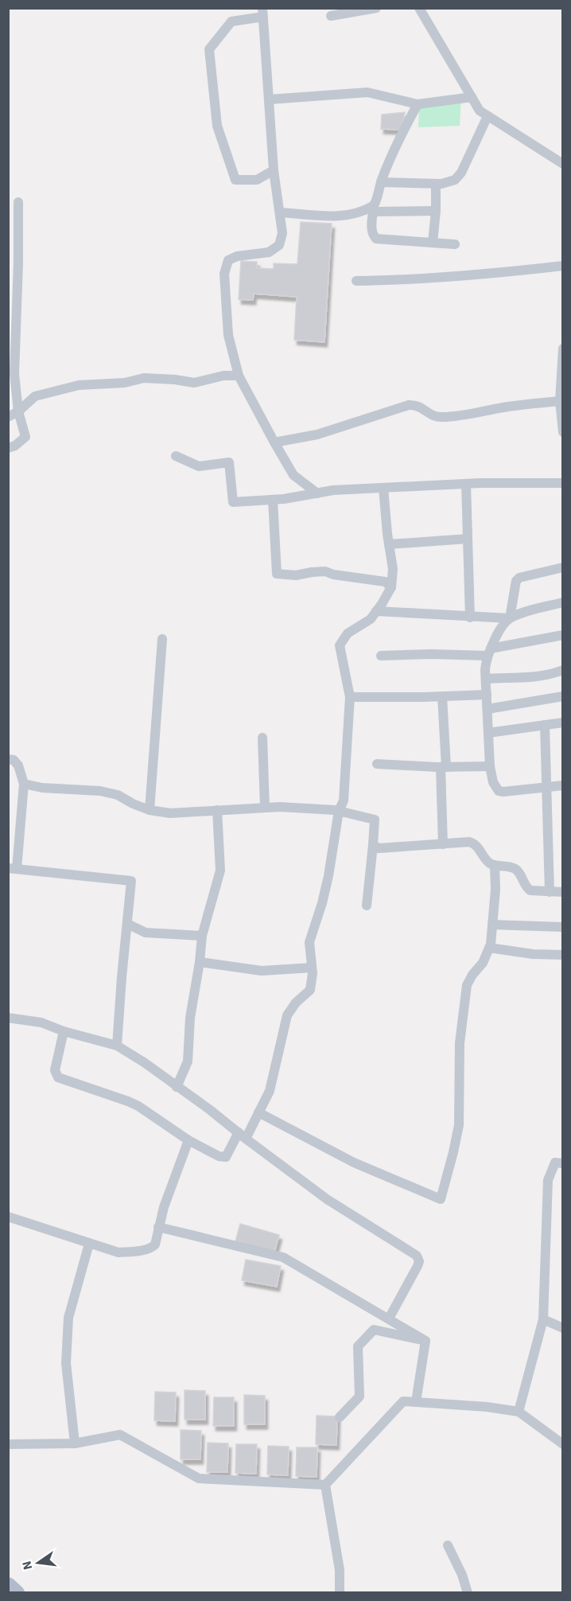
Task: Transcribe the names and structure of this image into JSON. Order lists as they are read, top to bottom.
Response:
{
  "north": "left"
}
